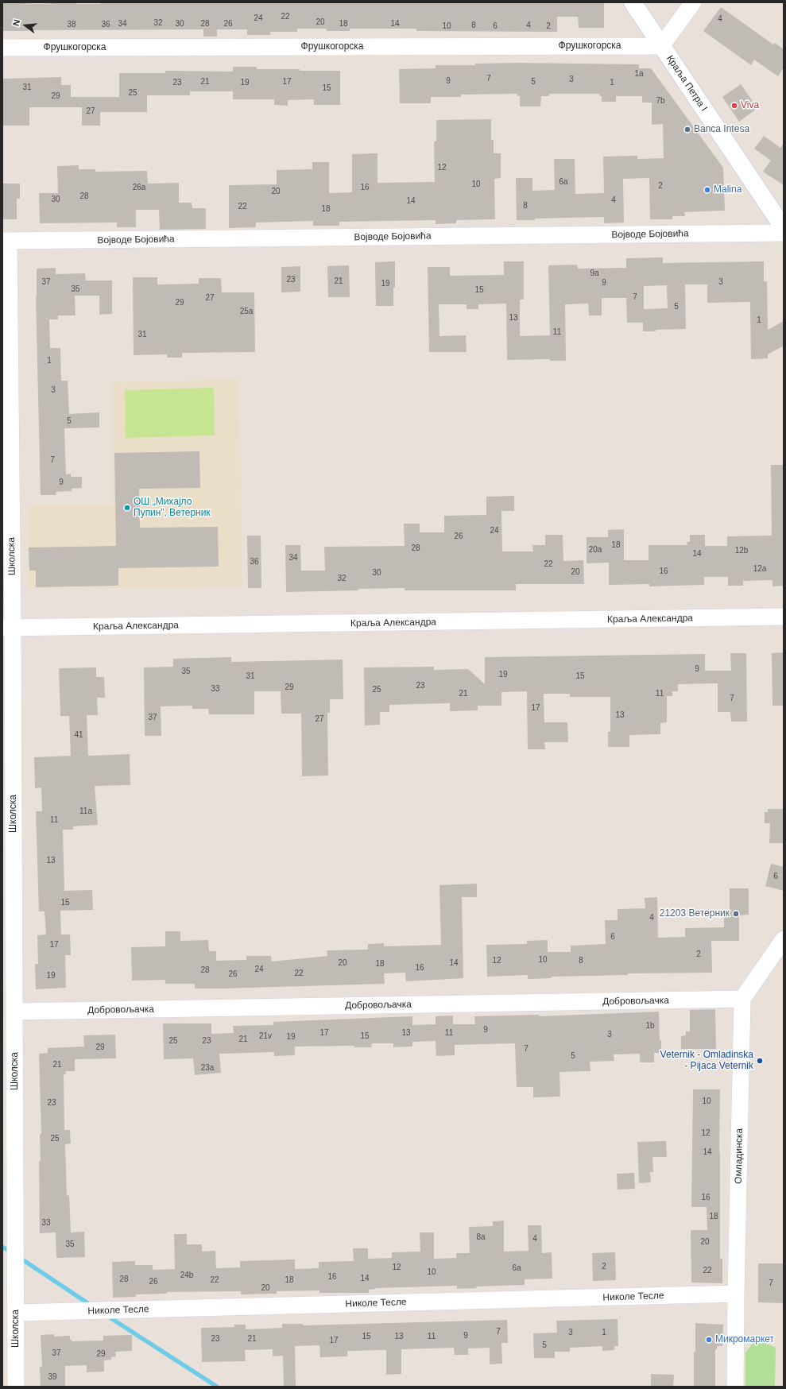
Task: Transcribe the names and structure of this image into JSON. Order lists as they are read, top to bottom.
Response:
{
  "streets": {
    "street": [
      "Фрушкогорска",
      "Краља Петра I",
      "Војводе Бојовића",
      "Школска",
      "Краља Александра",
      "Добровољачка",
      "Омладинска",
      "Николе Тесле"
    ]
  },
  "crossings": [
    ["Фрушкогорска", "Краља Петра I"],
    ["Војводе Бојовића", "Школска"],
    ["Школска", "Краља Александра"],
    ["Школска", "Добровољачка"],
    ["Школска", "Николе Тесле"],
    ["Добровољачка", "Омладинска"],
    ["Омладинска", "Николе Тесле"]
  ],
  "places": [
    "Viva",
    "Banca Intesa",
    "Malina",
    "ОШ „Михајло Пупин”, Ветерник",
    "21203 Ветерник",
    "Veternik - Omladinska - Pijaca Veternik",
    "Микромаркет"
  ],
  "house_numbers": [
    "22",
    "24",
    "4",
    "20",
    "32",
    "34",
    "30",
    "28",
    "26",
    "18",
    "14",
    "38",
    "36",
    "8",
    "4",
    "10",
    "6",
    "2",
    "1a",
    "7",
    "3",
    "9",
    "21",
    "17",
    "5",
    "23",
    "19",
    "1",
    "31",
    "15",
    "25",
    "29",
    "7b",
    "27",
    "12",
    "6a",
    "10",
    "2",
    "26a",
    "16",
    "20",
    "28",
    "30",
    "4",
    "14",
    "8",
    "22",
    "18",
    "9a",
    "23",
    "21",
    "37",
    "3",
    "9",
    "19",
    "35",
    "15",
    "7",
    "27",
    "29",
    "5",
    "25a",
    "13",
    "1",
    "11",
    "31",
    "1",
    "3",
    "5",
    "7",
    "9",
    "24",
    "26",
    "18",
    "28",
    "20a",
    "12b",
    "14",
    "34",
    "36",
    "22",
    "12a",
    "16",
    "20",
    "30",
    "32",
    "9",
    "35",
    "19",
    "31",
    "15",
    "23",
    "29",
    "33",
    "25",
    "21",
    "11",
    "7",
    "17",
    "13",
    "37",
    "27",
    "41",
    "11a",
    "11",
    "13",
    "6",
    "15",
    "4",
    "6",
    "17",
    "2",
    "10",
    "12",
    "8",
    "20",
    "14",
    "18",
    "16",
    "24",
    "28",
    "22",
    "26",
    "19",
    "1b",
    "9",
    "17",
    "13",
    "11",
    "3",
    "21v",
    "15",
    "19",
    "21",
    "25",
    "23",
    "29",
    "7",
    "5",
    "21",
    "23a",
    "10",
    "23",
    "12",
    "25",
    "14",
    "16",
    "18",
    "33",
    "8a",
    "4",
    "20",
    "35",
    "2",
    "12",
    "6a",
    "22",
    "10",
    "24b",
    "16",
    "14",
    "28",
    "22",
    "18",
    "26",
    "7",
    "20",
    "7",
    "3",
    "1",
    "9",
    "15",
    "13",
    "11",
    "23",
    "21",
    "17",
    "5",
    "37",
    "29",
    "39"
  ],
  "north": "left"
}
